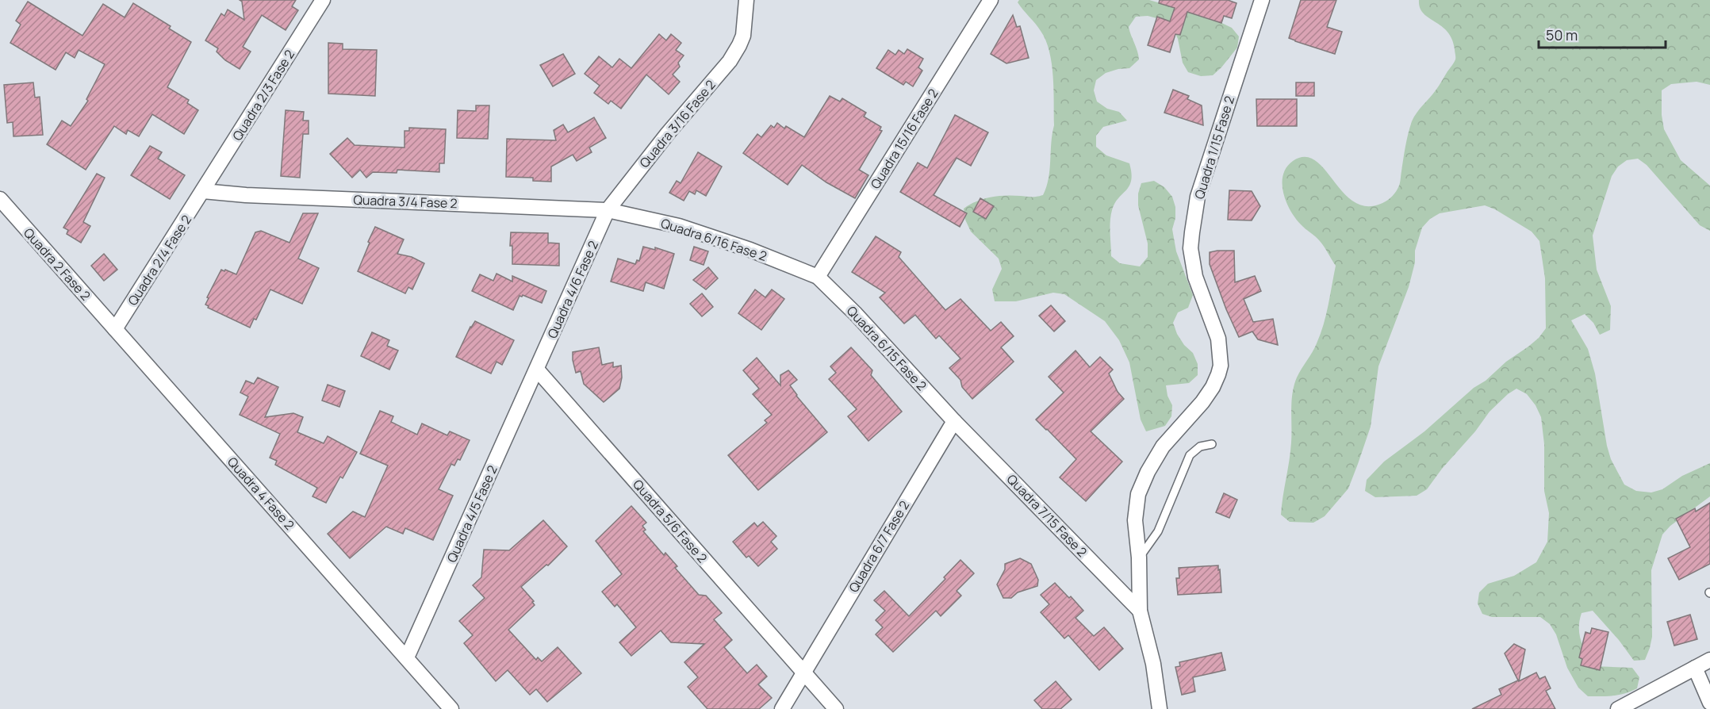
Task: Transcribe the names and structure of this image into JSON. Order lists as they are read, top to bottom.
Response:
{
  "streets": {
    "street": [
      "Quadra 2/3 Fase 2",
      "Quadra 3/16 Fase 2",
      "Quadra 15/16 Fase 2",
      "Quadra 1/15 Fase 2",
      "Quadra 3/4 Fase 2",
      "Quadra 6/16 Fase 2",
      "Quadra 2/4 Fase 2",
      "Quadra 2 Fase 2",
      "Quadra 4/6 Fase 2",
      "Quadra 6/15 Fase 2",
      "Quadra 4 Fase 2",
      "Quadra 4/5 Fase 2",
      "Quadra 7/15 Fase 2",
      "Quadra 5/6 Fase 2",
      "Quadra 6/7 Fase 2"
    ]
  },
  "crossings": [
    ["Quadra 2/3 Fase 2", "Quadra 3/4 Fase 2"],
    ["Quadra 2/3 Fase 2", "Quadra 2/4 Fase 2"],
    ["Quadra 3/16 Fase 2", "Quadra 3/4 Fase 2"],
    ["Quadra 3/16 Fase 2", "Quadra 6/16 Fase 2"],
    ["Quadra 3/16 Fase 2", "Quadra 4/6 Fase 2"],
    ["Quadra 15/16 Fase 2", "Quadra 6/16 Fase 2"],
    ["Quadra 15/16 Fase 2", "Quadra 6/15 Fase 2"],
    ["Quadra 1/15 Fase 2", "Quadra 7/15 Fase 2"],
    ["Quadra 3/4 Fase 2", "Quadra 6/16 Fase 2"],
    ["Quadra 3/4 Fase 2", "Quadra 2/4 Fase 2"],
    ["Quadra 3/4 Fase 2", "Quadra 4/6 Fase 2"],
    ["Quadra 6/16 Fase 2", "Quadra 4/6 Fase 2"],
    ["Quadra 6/16 Fase 2", "Quadra 6/15 Fase 2"],
    ["Quadra 2/4 Fase 2", "Quadra 2 Fase 2"],
    ["Quadra 2/4 Fase 2", "Quadra 4 Fase 2"],
    ["Quadra 2 Fase 2", "Quadra 4 Fase 2"],
    ["Quadra 4/6 Fase 2", "Quadra 4/5 Fase 2"],
    ["Quadra 4/6 Fase 2", "Quadra 5/6 Fase 2"],
    ["Quadra 6/15 Fase 2", "Quadra 7/15 Fase 2"],
    ["Quadra 6/15 Fase 2", "Quadra 6/7 Fase 2"],
    ["Quadra 4 Fase 2", "Quadra 4/5 Fase 2"],
    ["Quadra 4/5 Fase 2", "Quadra 5/6 Fase 2"],
    ["Quadra 7/15 Fase 2", "Quadra 6/7 Fase 2"],
    ["Quadra 5/6 Fase 2", "Quadra 6/7 Fase 2"]
  ],
  "scale_bar": "50 m"
}
